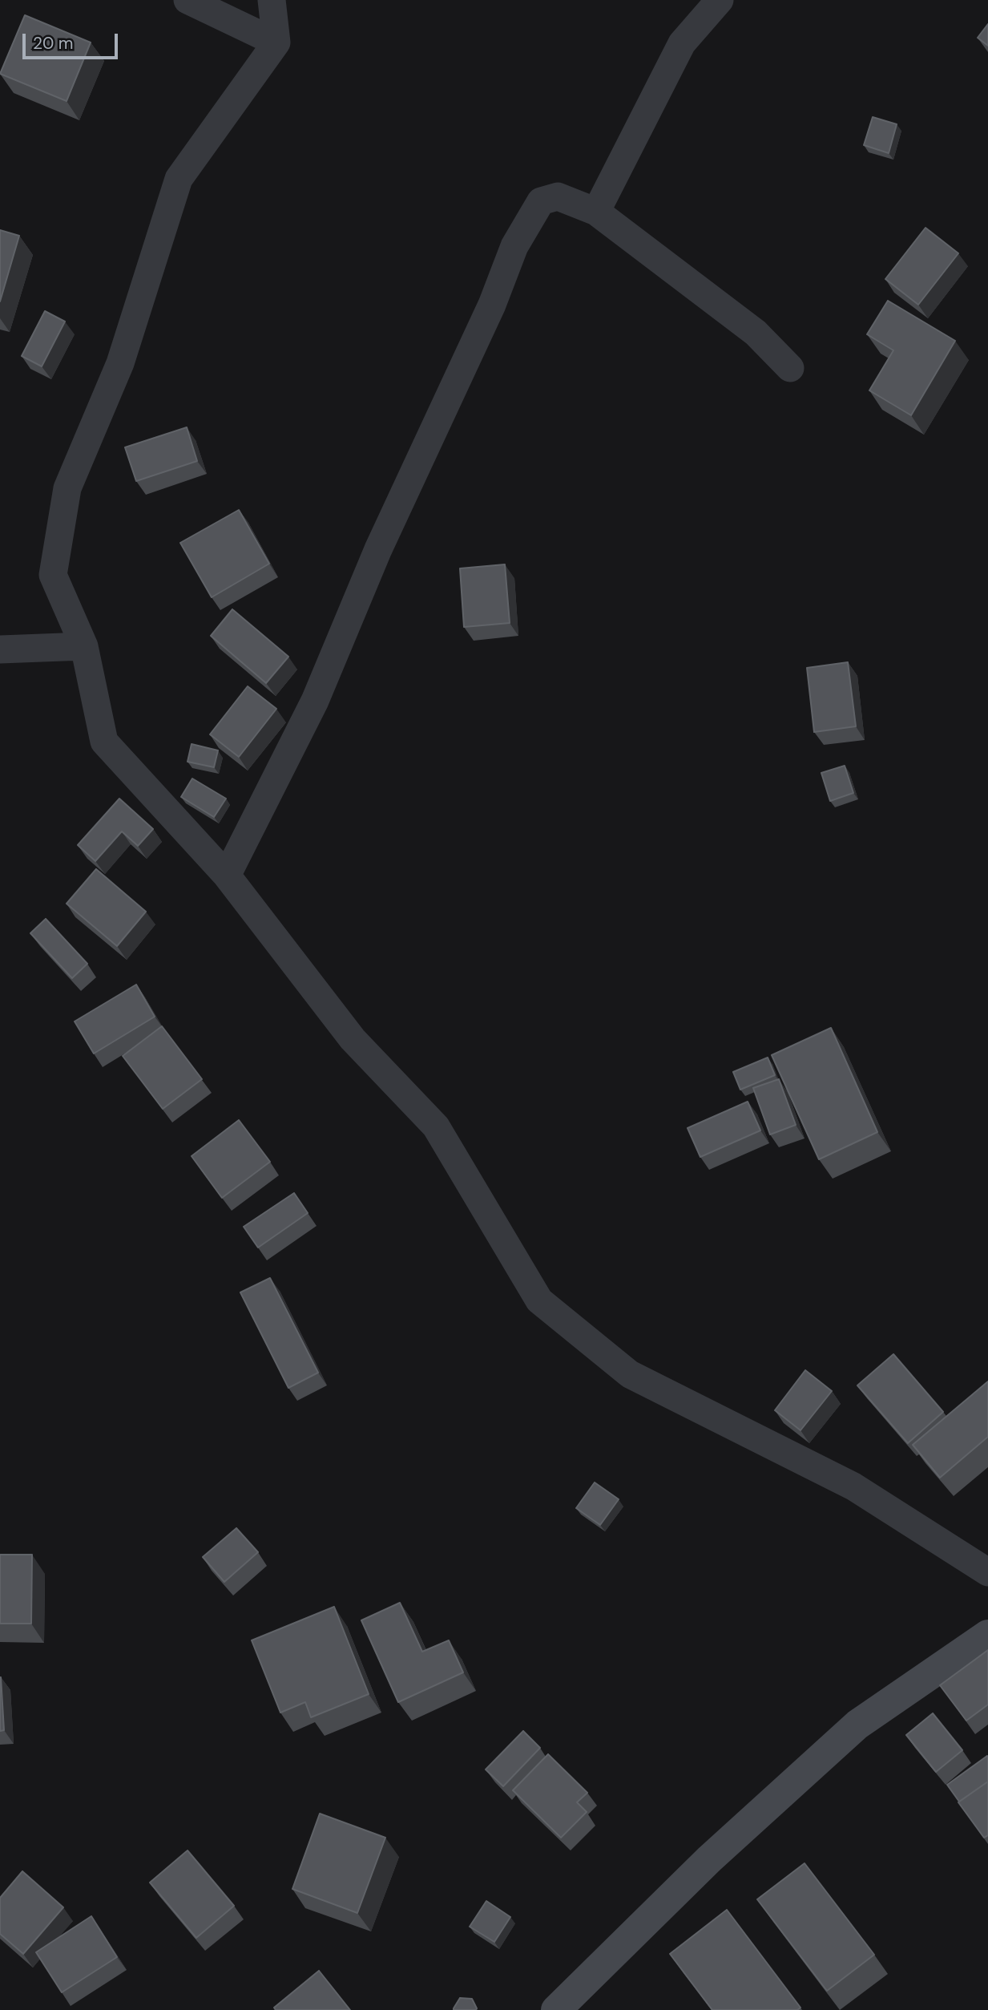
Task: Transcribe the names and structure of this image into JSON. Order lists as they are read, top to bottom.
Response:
{
  "scale_bar": "20 m"
}
